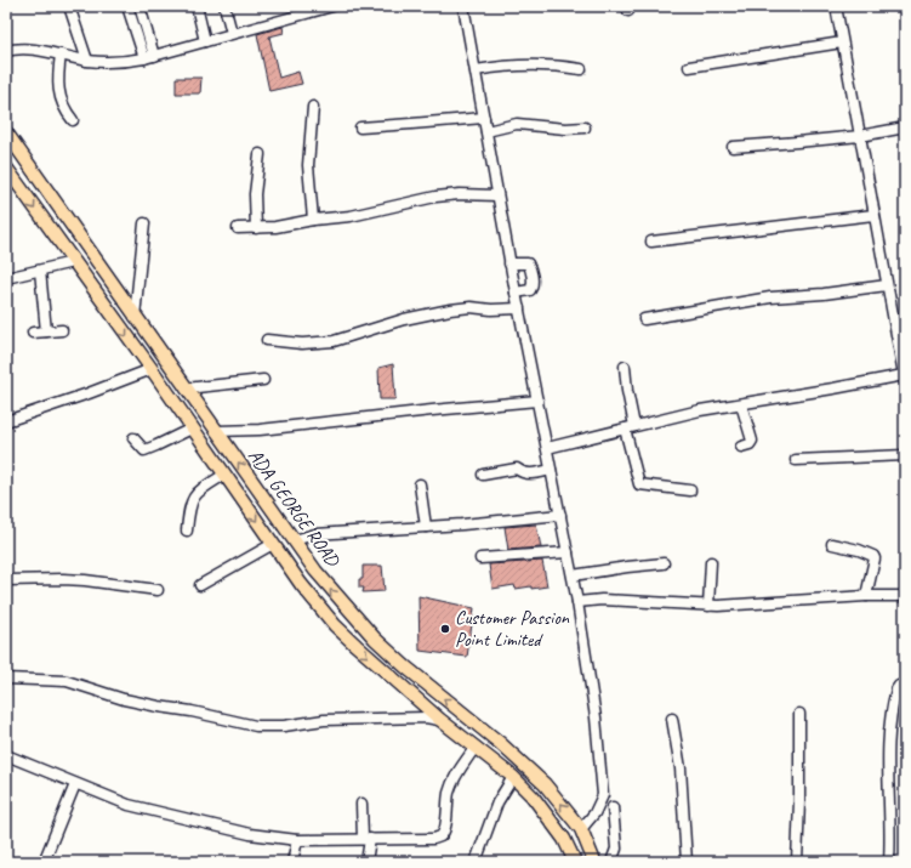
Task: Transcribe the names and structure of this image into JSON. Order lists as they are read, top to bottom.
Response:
{
  "streets": {
    "main road": ["ADA GEORGE ROAD"]
  },
  "places": ["Customer Passion Point Limited"]
}
